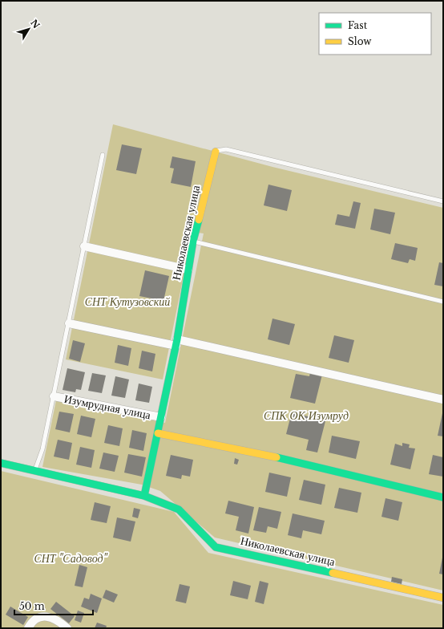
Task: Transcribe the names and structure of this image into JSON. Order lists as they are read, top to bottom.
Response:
{
  "streets": {
    "street": ["Николаевская улица", "Изумрудная улица"]
  },
  "crossings": [
    ["Николаевская улица", "Изумрудная улица"]
  ],
  "parks": ["СНТ Кутузовский", "СПК ОК Изумруд", "СНТ \"Садовод\""],
  "legend": ["Fast", "Slow"],
  "scale_bar": "50 m",
  "north": "top right"
}
